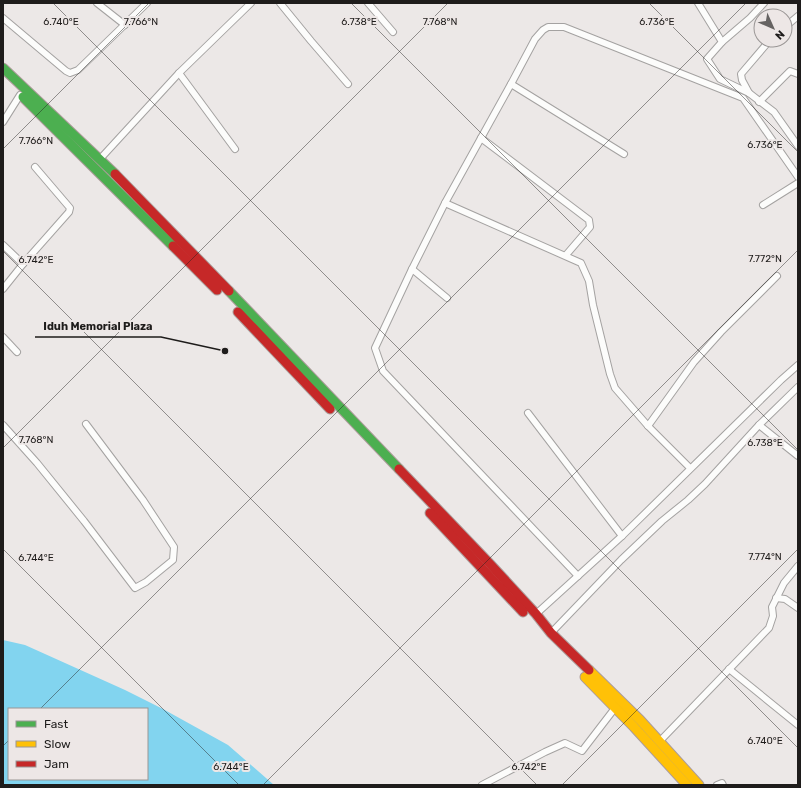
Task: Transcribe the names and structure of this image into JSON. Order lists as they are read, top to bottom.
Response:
{
  "places": ["Iduh Memorial Plaza"],
  "legend": ["Fast", "Slow", "Jam"],
  "north": "bottom right",
  "coordinates": [
    "6.740°E",
    "7.766°N",
    "6.738°E",
    "7.768°N",
    "6.736°E",
    "7.772°N",
    "6.742°E",
    "7.774°N",
    "6.744°E"
  ]
}
